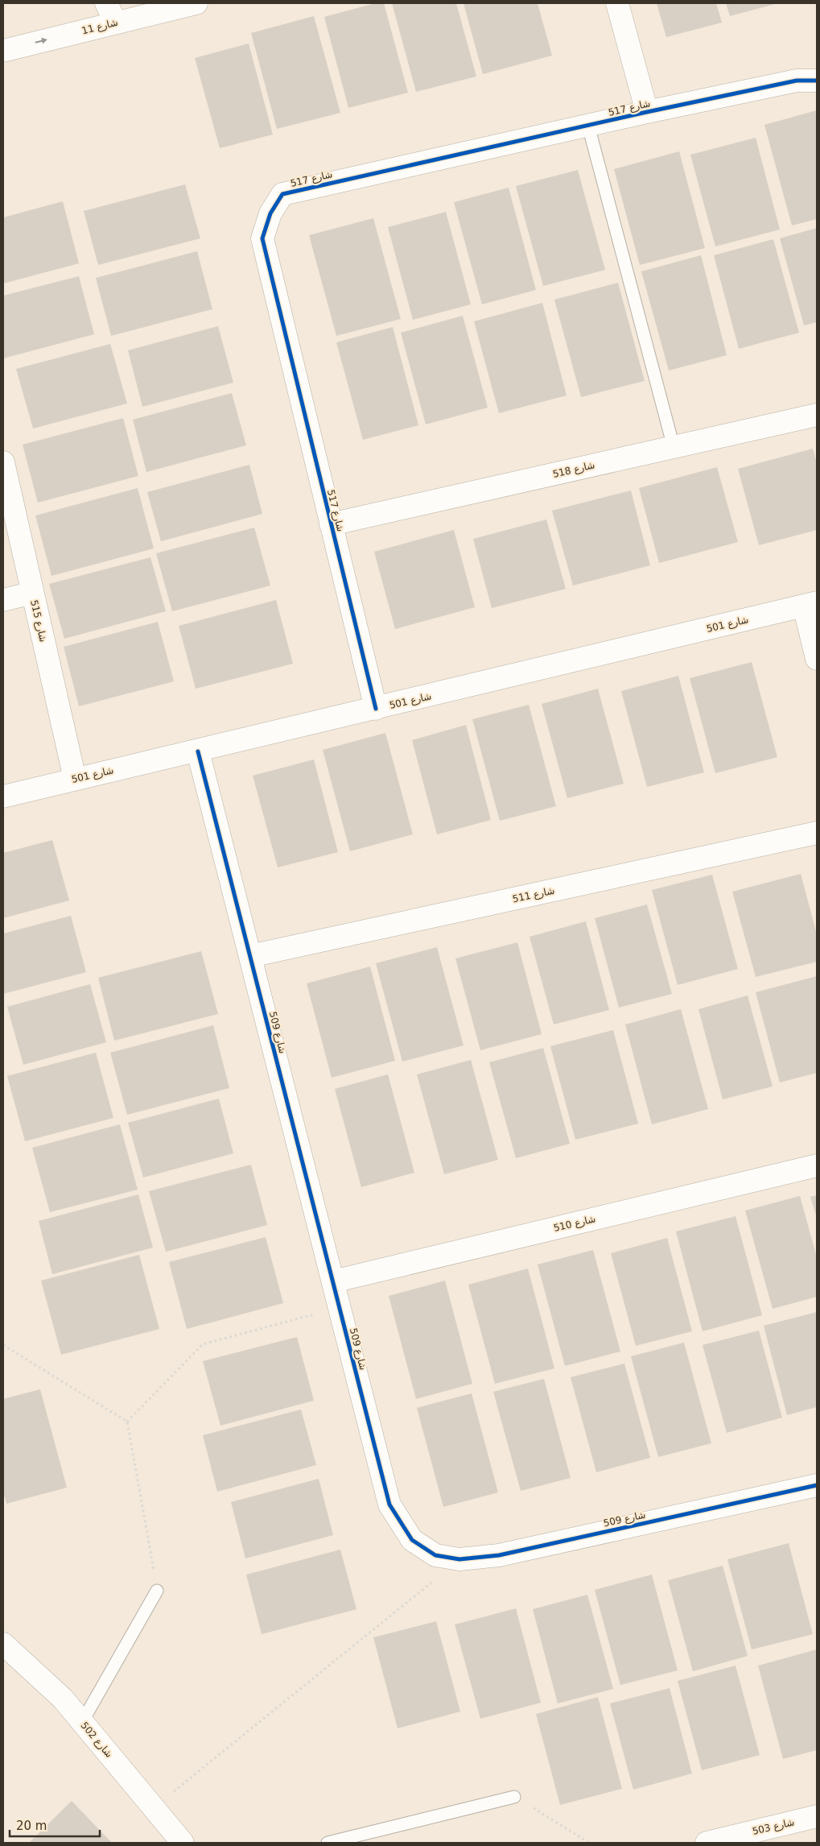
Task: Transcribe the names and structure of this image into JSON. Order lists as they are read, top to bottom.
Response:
{
  "streets": {
    "street": [
      "شارع 11",
      "شارع 517",
      "شارع 518",
      "شارع 515",
      "شارع 501",
      "شارع 511",
      "شارع 509",
      "شارع 510",
      "شارع 502",
      "شارع 503"
    ]
  },
  "crossings": [
    ["شارع 517", "شارع 518"],
    ["شارع 517", "شارع 501"],
    ["شارع 515", "شارع 501"],
    ["شارع 501", "شارع 509"],
    ["شارع 511", "شارع 509"],
    ["شارع 509", "شارع 510"]
  ],
  "one_way": ["شارع 11"],
  "scale_bar": "20 m"
}
